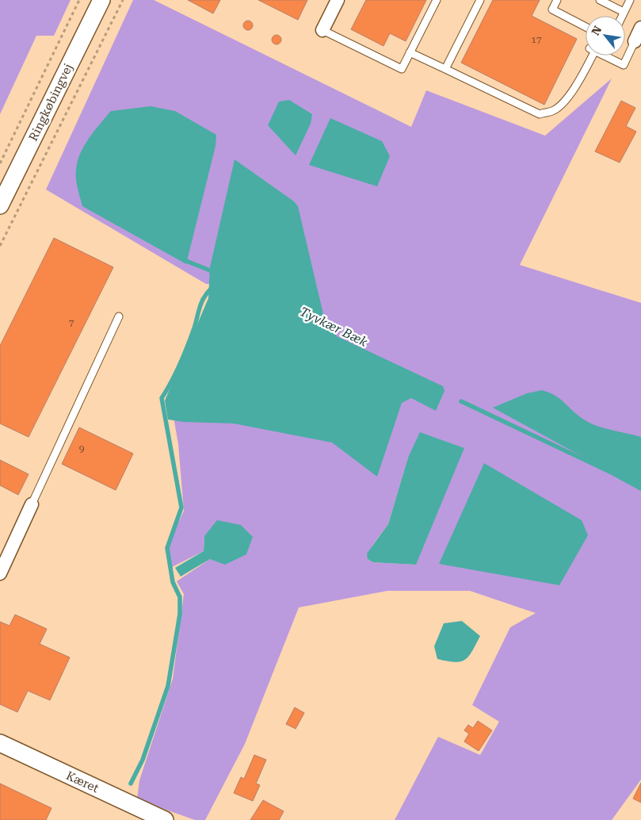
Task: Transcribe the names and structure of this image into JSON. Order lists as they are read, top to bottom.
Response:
{
  "streets": {
    "street": ["Ringkøbingvej", "Kæret"]
  },
  "water": ["Tyvkær Bæk"],
  "house_numbers": ["17", "7", "9"],
  "north": "top left"
}
